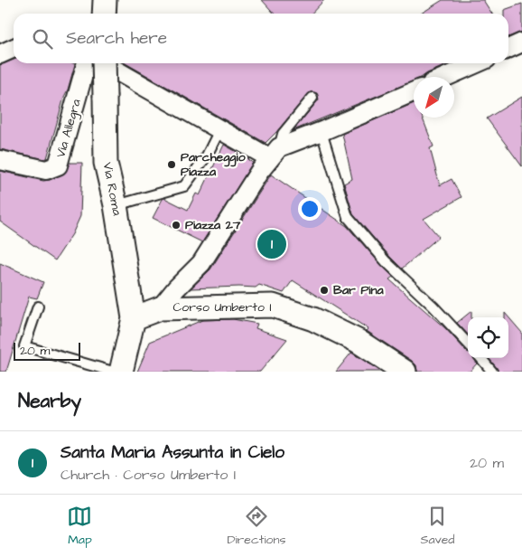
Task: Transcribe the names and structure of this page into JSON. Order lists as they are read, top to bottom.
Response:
{
  "streets": {
    "street": ["Via Allegra", "Via Roma", "Corso Umberto I"]
  },
  "crossings": [
    ["Via Roma", "Corso Umberto I"]
  ],
  "places": ["Parcheggio Piazza", "Piazza 27", "Bar Pina"],
  "scale_bar": "20 m",
  "north": "bottom left",
  "page": {
    "search": "Search here",
    "pins": "1",
    "scale": "20 m",
    "heading": "Nearby",
    "list": [
      {
        "mark": "1",
        "name": "Santa Maria Assunta in Cielo",
        "note": "Church · Corso Umberto I",
        "value": "20 m"
      }
    ],
    "nav": ["Map", "Directions", "Saved"]
  }
}
